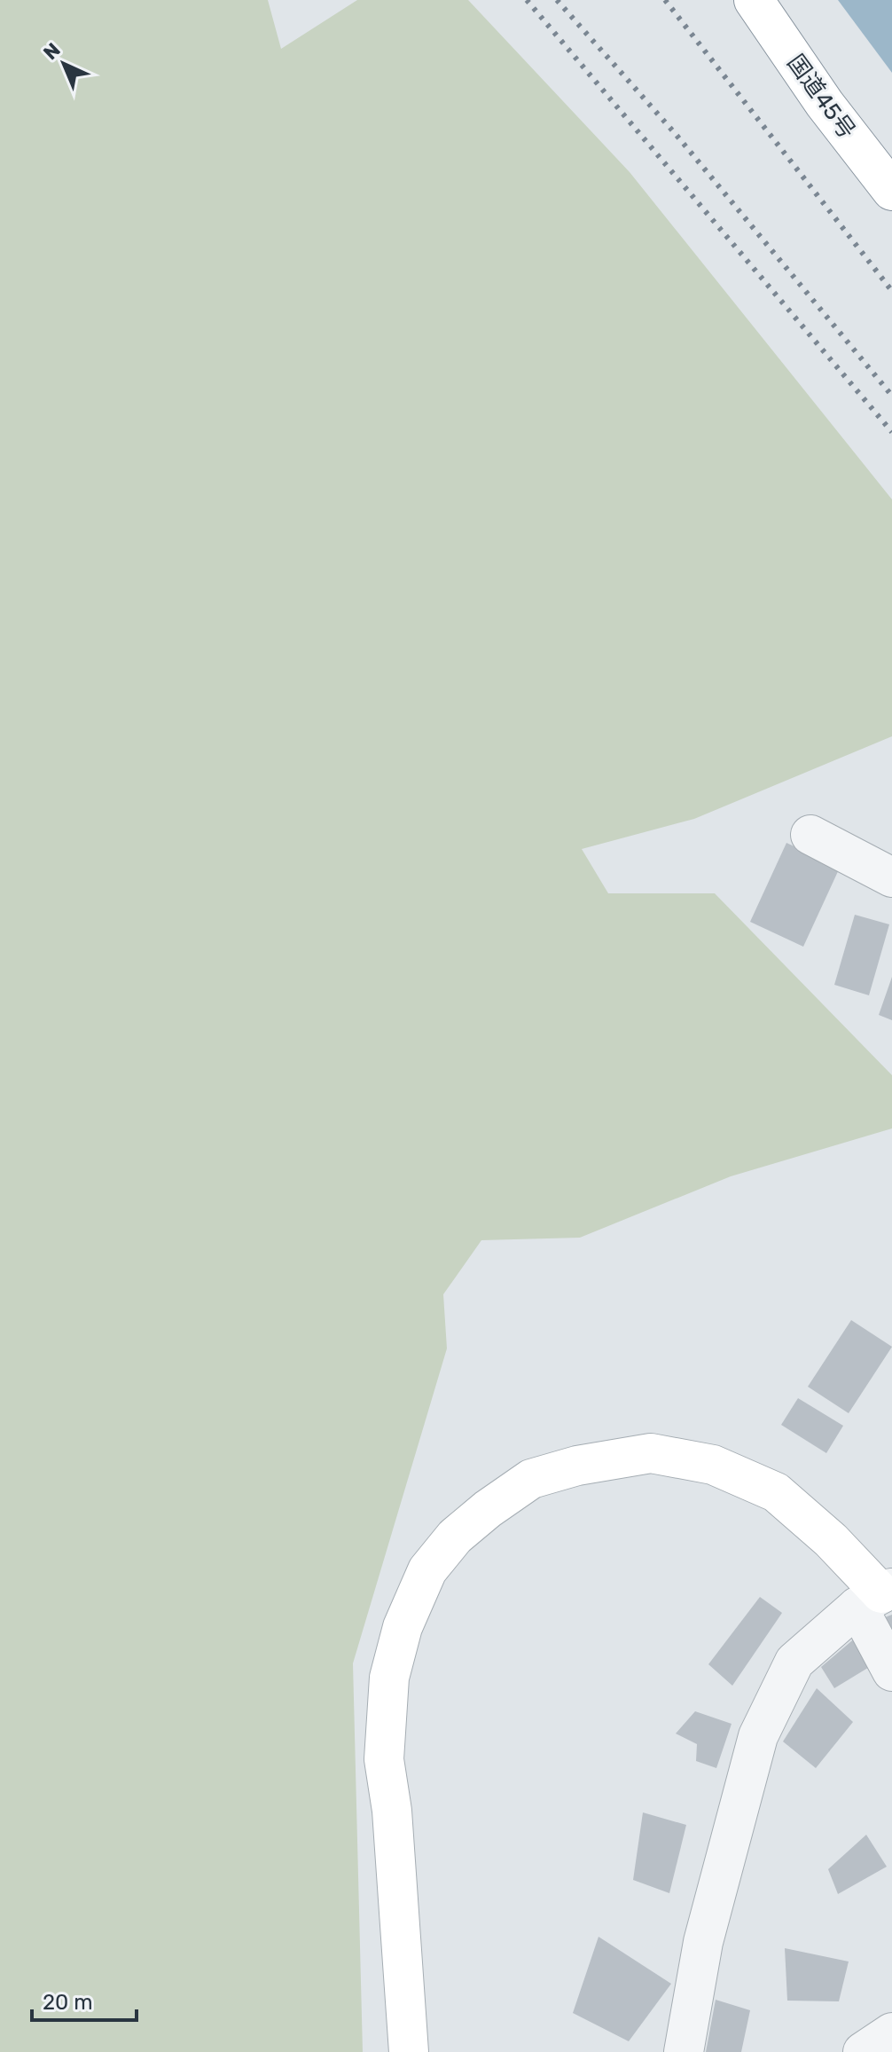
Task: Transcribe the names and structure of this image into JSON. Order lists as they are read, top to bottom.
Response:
{
  "streets": {
    "main road": ["国道45号"]
  },
  "scale_bar": "20 m",
  "north": "top left"
}
